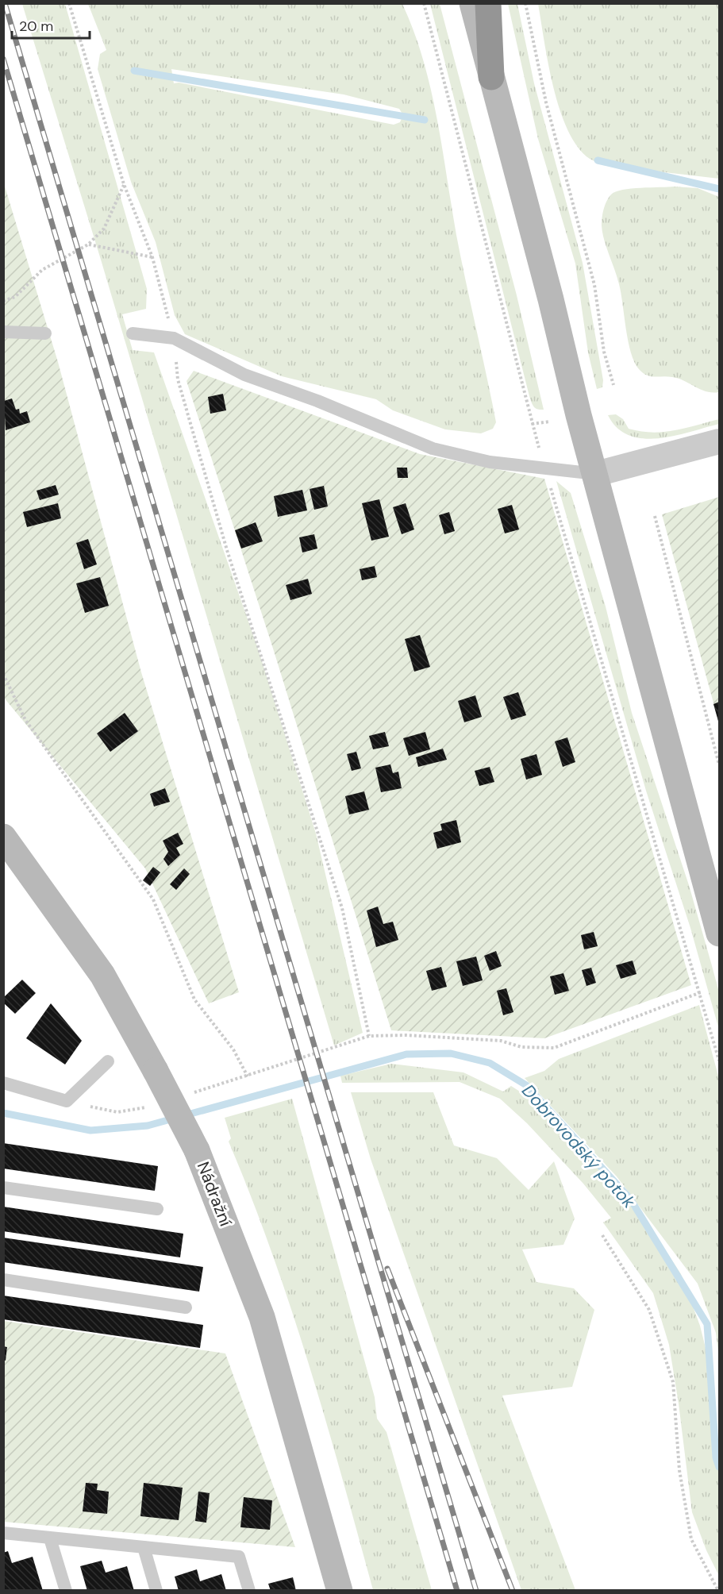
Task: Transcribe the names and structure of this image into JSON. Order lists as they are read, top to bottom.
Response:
{
  "streets": {
    "main road": ["Nádražní"]
  },
  "water": ["Dobrovodský potok"],
  "scale_bar": "20 m"
}
